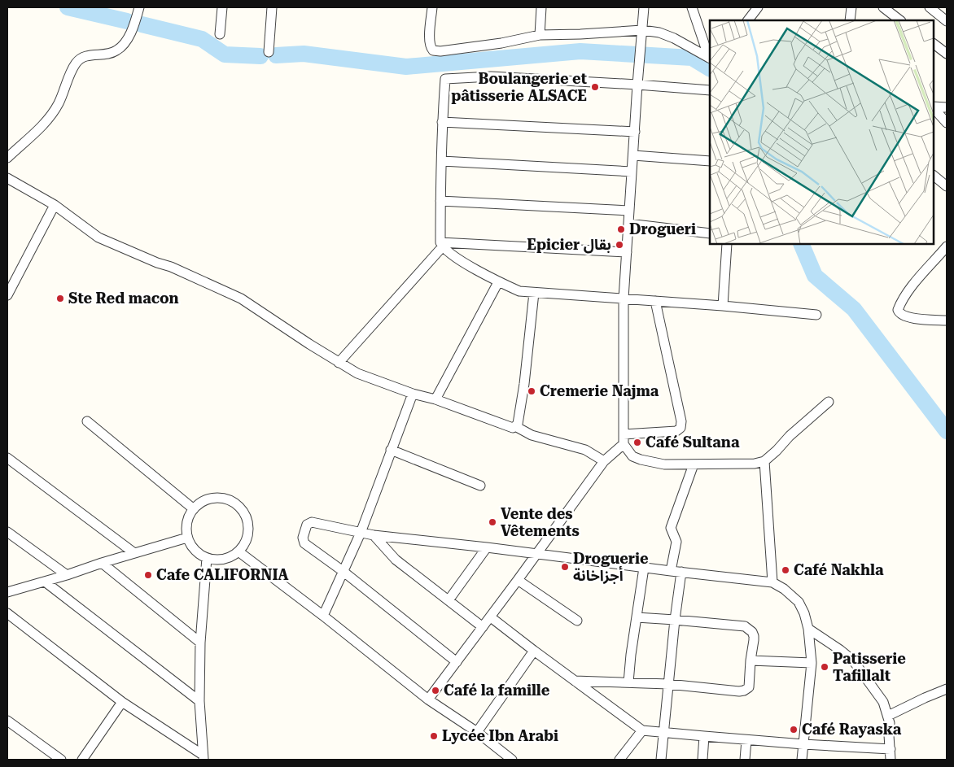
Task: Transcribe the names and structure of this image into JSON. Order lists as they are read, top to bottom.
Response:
{
  "places": [
    "Boulangerie et pâtisserie ALSACE",
    "Drogueri",
    "Epicier بقال",
    "Ste Red macon",
    "Cremerie Najma",
    "Café Sultana",
    "Vente des Vêtements",
    "Droguerie أجزاخانة",
    "Café Nakhla",
    "Cafe CALIFORNIA",
    "Patisserie Tafillalt",
    "Café la famille",
    "Café Rayaska",
    "Lycée Ibn Arabi"
  ]
}
